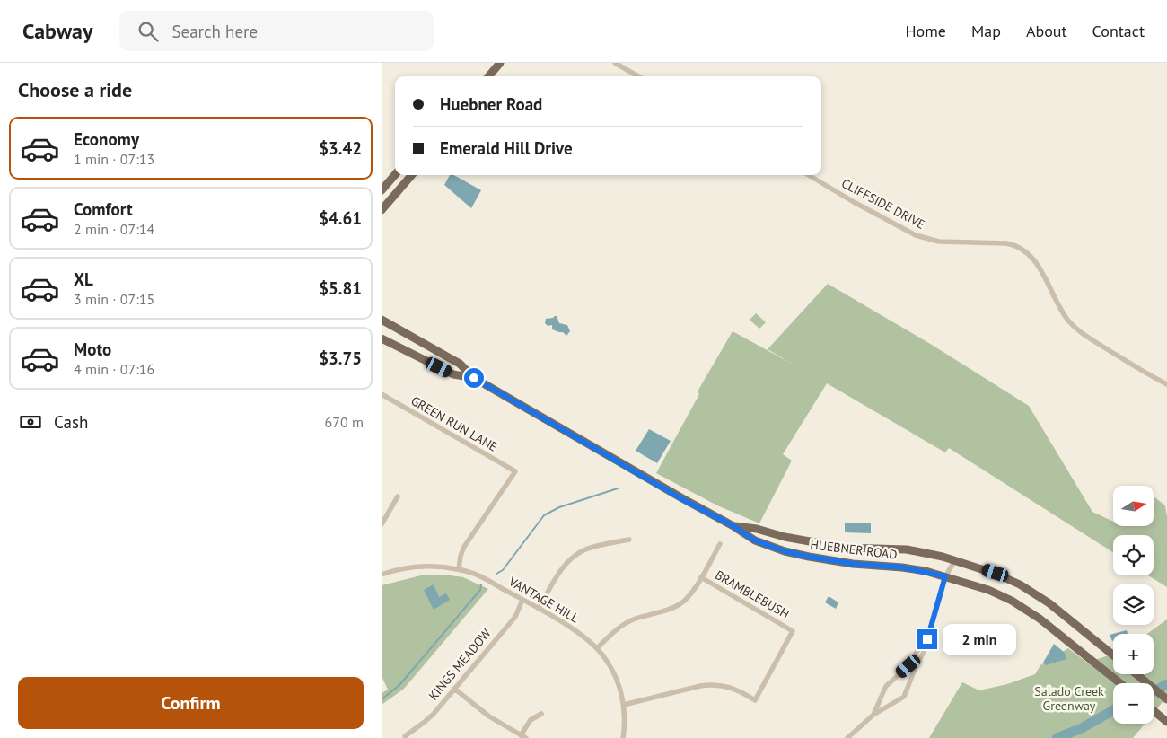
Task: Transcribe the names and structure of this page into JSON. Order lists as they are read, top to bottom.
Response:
{
  "streets": {
    "main road": ["HUEBNER ROAD"],
    "street": [
      "CLIFFSIDE DRIVE",
      "GREEN RUN LANE",
      "BRAMBLEBUSH",
      "VANTAGE HILL",
      "KINGS MEADOW"
    ]
  },
  "crossings": [
    ["GREEN RUN LANE", "VANTAGE HILL"],
    ["BRAMBLEBUSH", "VANTAGE HILL"],
    ["VANTAGE HILL", "KINGS MEADOW"]
  ],
  "parks": ["Salado Creek Greenway"],
  "north": "right",
  "page": {
    "header": "Cabway",
    "search": "Search here",
    "nav": [
      "Home",
      "Map",
      "About",
      "Contact"
    ],
    "heading": "Choose a ride",
    "banner": ["Huebner Road", "Emerald Hill Drive"],
    "list": [
      {
        "name": "Economy",
        "note": "1 min · 07:13",
        "value": "$3.42"
      },
      {
        "name": "Comfort",
        "note": "2 min · 07:14",
        "value": "$4.61"
      },
      {
        "name": "XL",
        "note": "3 min · 07:15",
        "value": "$5.81"
      },
      {
        "name": "Moto",
        "note": "4 min · 07:16",
        "value": "$3.75"
      }
    ],
    "pay": ["Cash", "670 m"],
    "map_buttons": ["+", "−"],
    "bubble": "2 min",
    "buttons": "Confirm"
  }
}
